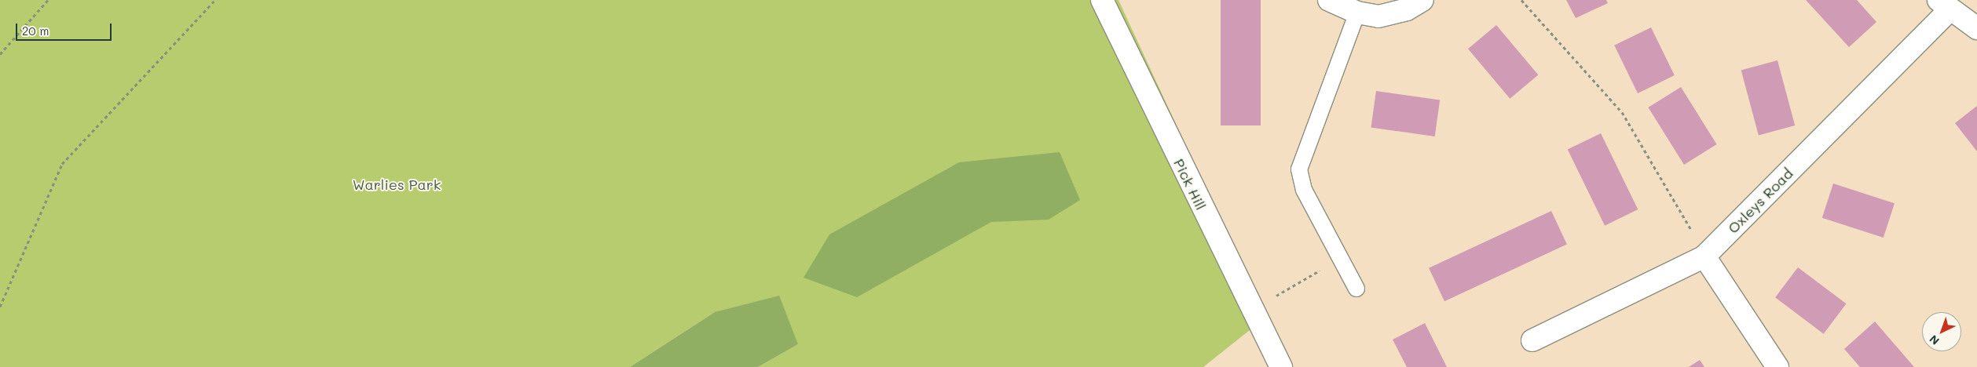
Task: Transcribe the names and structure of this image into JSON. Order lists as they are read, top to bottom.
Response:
{
  "streets": {
    "street": ["Pick Hill", "Oxleys Road"]
  },
  "parks": ["Warlies Park"],
  "scale_bar": "20 m",
  "north": "bottom left"
}
